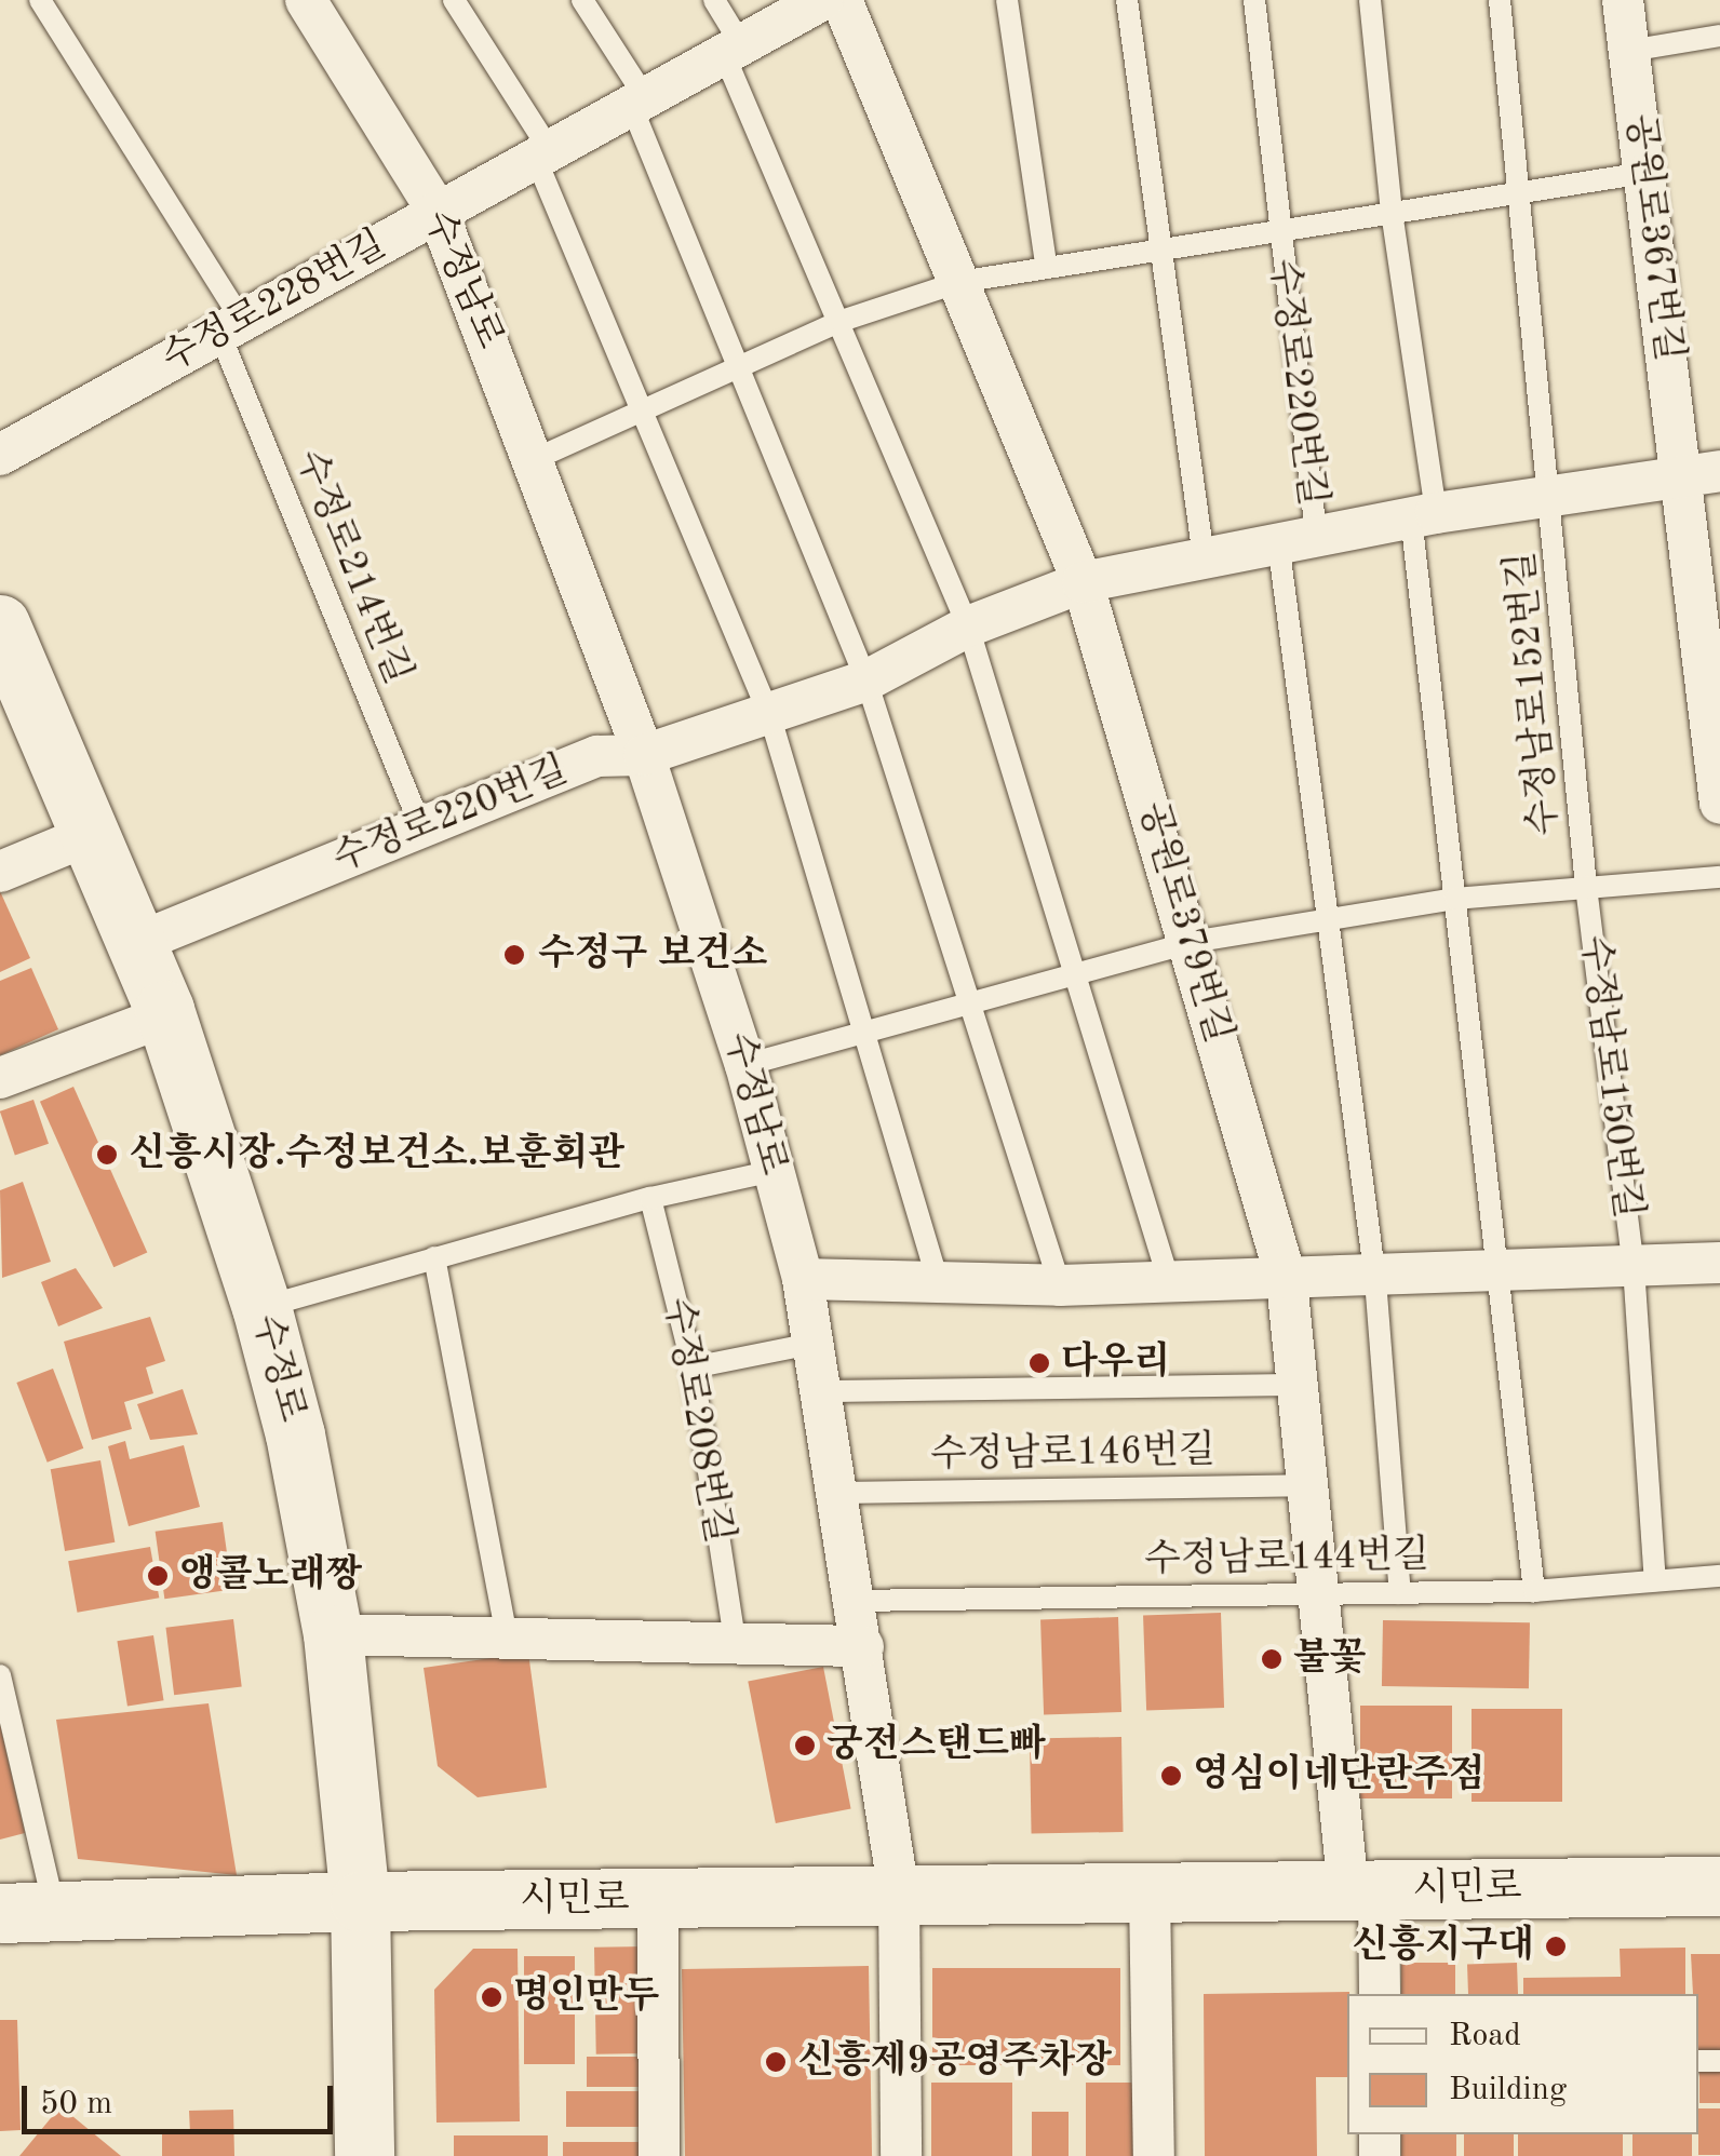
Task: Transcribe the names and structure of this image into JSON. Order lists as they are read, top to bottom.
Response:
{
  "streets": {
    "main road": ["수정로", "시민로"],
    "street": [
      "공원로367번길",
      "수정남로",
      "수정로228번길",
      "수정로220번길",
      "공원로379번길",
      "수정남로150번길"
    ],
    "lane": [
      "수정로214번길",
      "수정남로152번길",
      "수정로208번길",
      "수정남로146번길",
      "수정남로144번길"
    ]
  },
  "crossings": [
    ["공원로367번길", "수정로220번길"],
    ["수정남로", "수정로228번길"],
    ["수정남로", "수정로220번길"],
    ["수정남로", "수정남로152번길"],
    ["수정남로", "수정남로150번길"],
    ["수정남로", "수정남로146번길"],
    ["수정남로", "수정남로144번길"],
    ["수정남로", "시민로"],
    ["수정로228번길", "수정로214번길"],
    ["수정로220번길", "수정로214번길"],
    ["수정로220번길", "수정남로152번길"],
    ["수정로220번길", "공원로379번길"],
    ["수정로220번길", "수정로"],
    ["수정남로152번길", "공원로379번길"],
    ["수정남로152번길", "수정남로150번길"],
    ["공원로379번길", "수정남로150번길"],
    ["공원로379번길", "수정남로146번길"],
    ["공원로379번길", "수정남로144번길"],
    ["공원로379번길", "시민로"],
    ["수정남로150번길", "수정남로144번길"],
    ["수정로", "시민로"]
  ],
  "places": [
    "수정구 보건소",
    "신흥시장.수정보건소.보훈회관",
    "다우리",
    "앵콜노래짱",
    "불꽃",
    "궁전스탠드빠",
    "영심이네단란주점",
    "신흥지구대",
    "명인만두",
    "신흥제9공영주차장"
  ],
  "legend": ["Road", "Building"],
  "scale_bar": "50 m"
}
